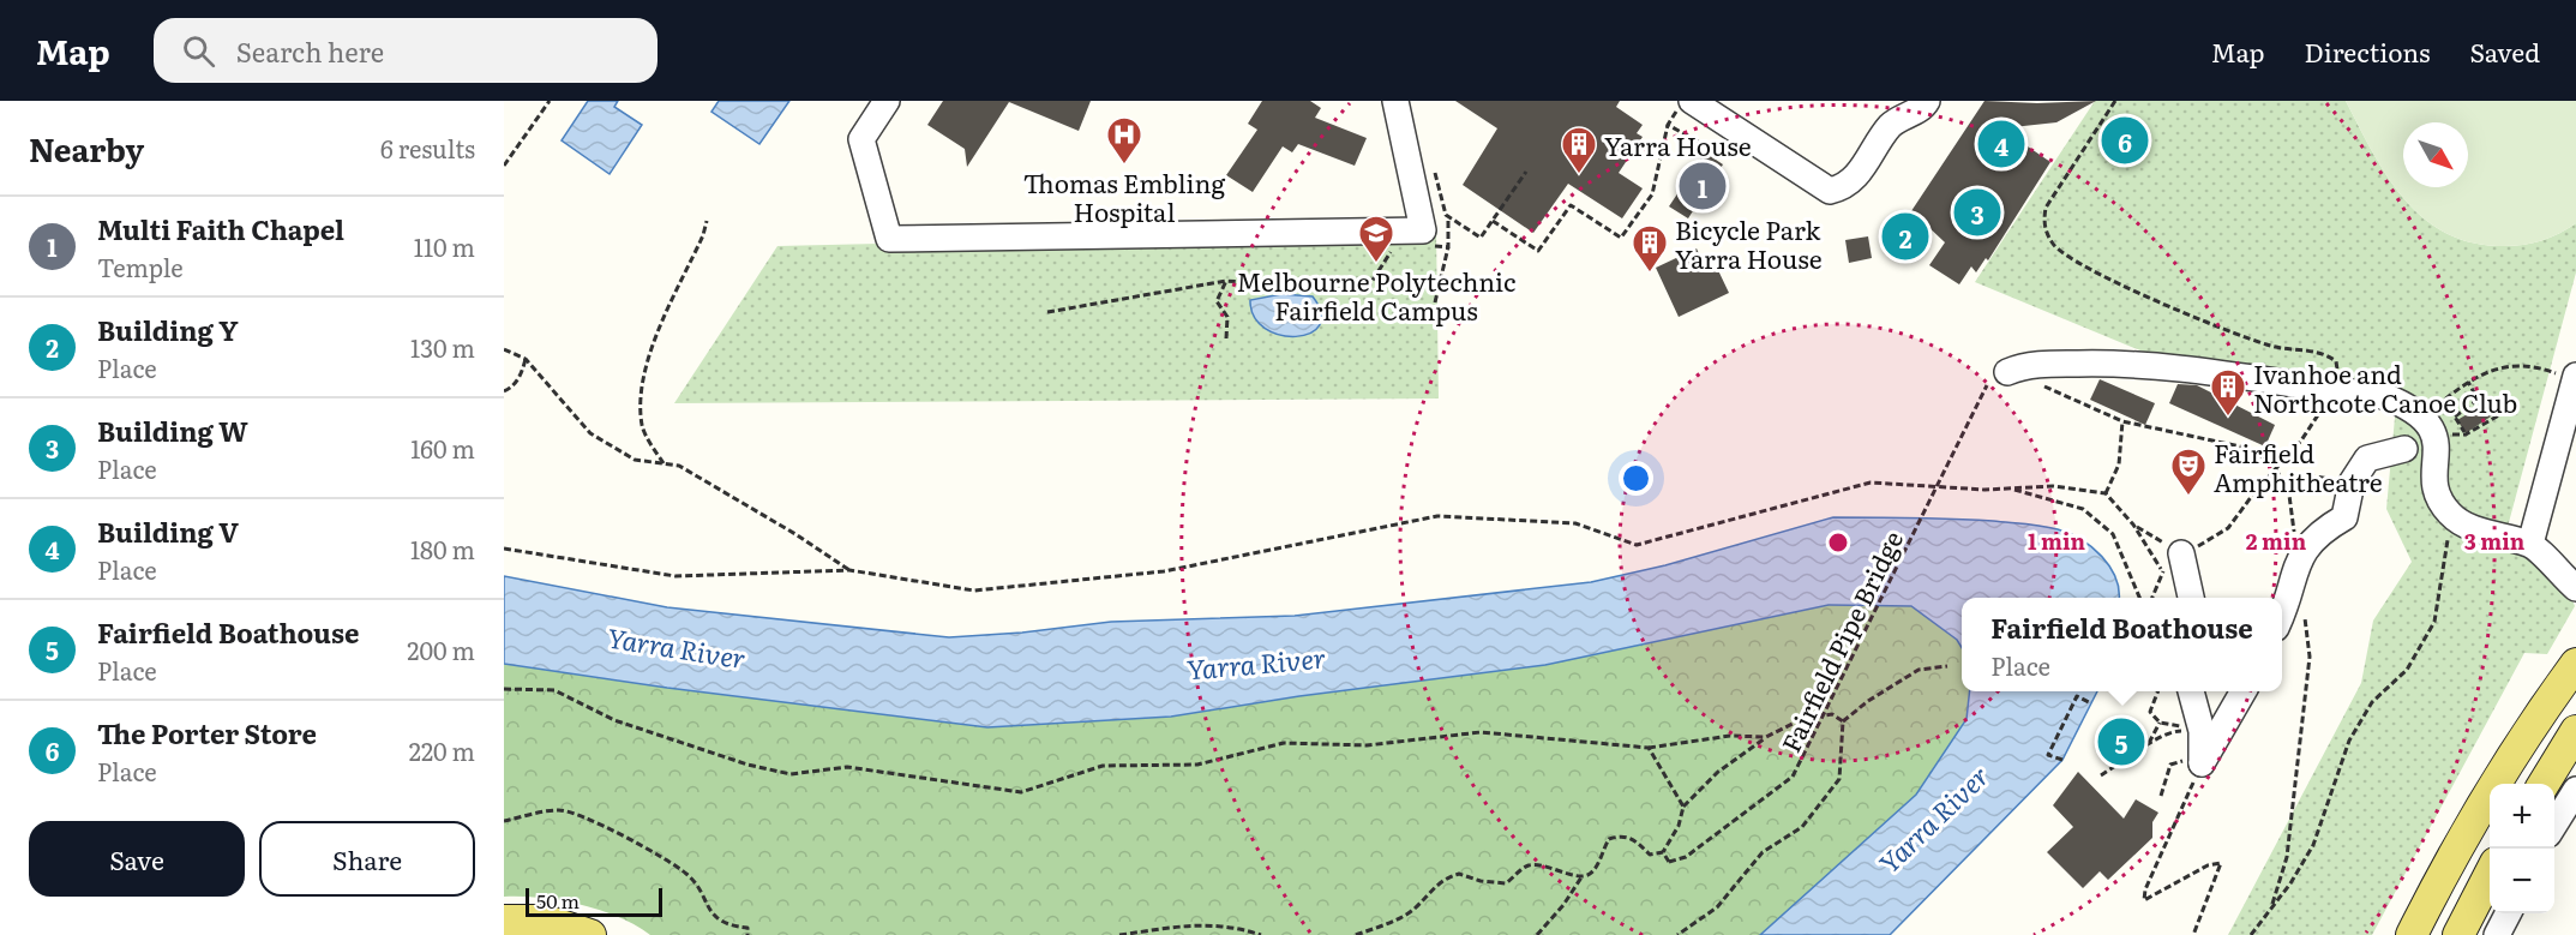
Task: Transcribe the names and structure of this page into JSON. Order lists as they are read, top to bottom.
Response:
{
  "streets": {
    "path": ["Fairfield Pipe Bridge"]
  },
  "water": ["Yarra River"],
  "places": {
    "hospital": ["Thomas Embling Hospital"],
    "building": ["Yarra House", "Bicycle Park Yarra House", "Ivanhoe and Northcote Canoe Club"],
    "school or university": ["Melbourne Polytechnic Fairfield Campus"],
    "theatre": ["Fairfield Amphitheatre"]
  },
  "scale_bar": "50 m",
  "north": "bottom right",
  "page": {
    "header": "Map",
    "search": "Search here",
    "nav": ["Map", "Directions", "Saved"],
    "heading": ["Nearby", "6 results"],
    "pins": [
      "6",
      "4",
      "1",
      "3",
      "2",
      "5"
    ],
    "list": [
      {
        "mark": "1",
        "name": "Multi Faith Chapel",
        "note": "Temple",
        "value": "110 m"
      },
      {
        "mark": "2",
        "name": "Building Y",
        "note": "Place",
        "value": "130 m"
      },
      {
        "mark": "3",
        "name": "Building W",
        "note": "Place",
        "value": "160 m"
      },
      {
        "mark": "4",
        "name": "Building V",
        "note": "Place",
        "value": "180 m"
      },
      {
        "mark": "5",
        "name": "Fairfield Boathouse",
        "note": "Place",
        "value": "200 m"
      },
      {
        "mark": "6",
        "name": "The Porter Store",
        "note": "Place",
        "value": "220 m"
      }
    ],
    "popup": ["Fairfield Boathouse", "Place"],
    "map_buttons": ["+", "−"],
    "buttons": ["Save", "Share"],
    "scale": "50 m"
  },
  "rings": ["1 min", "2 min", "3 min"]
}
